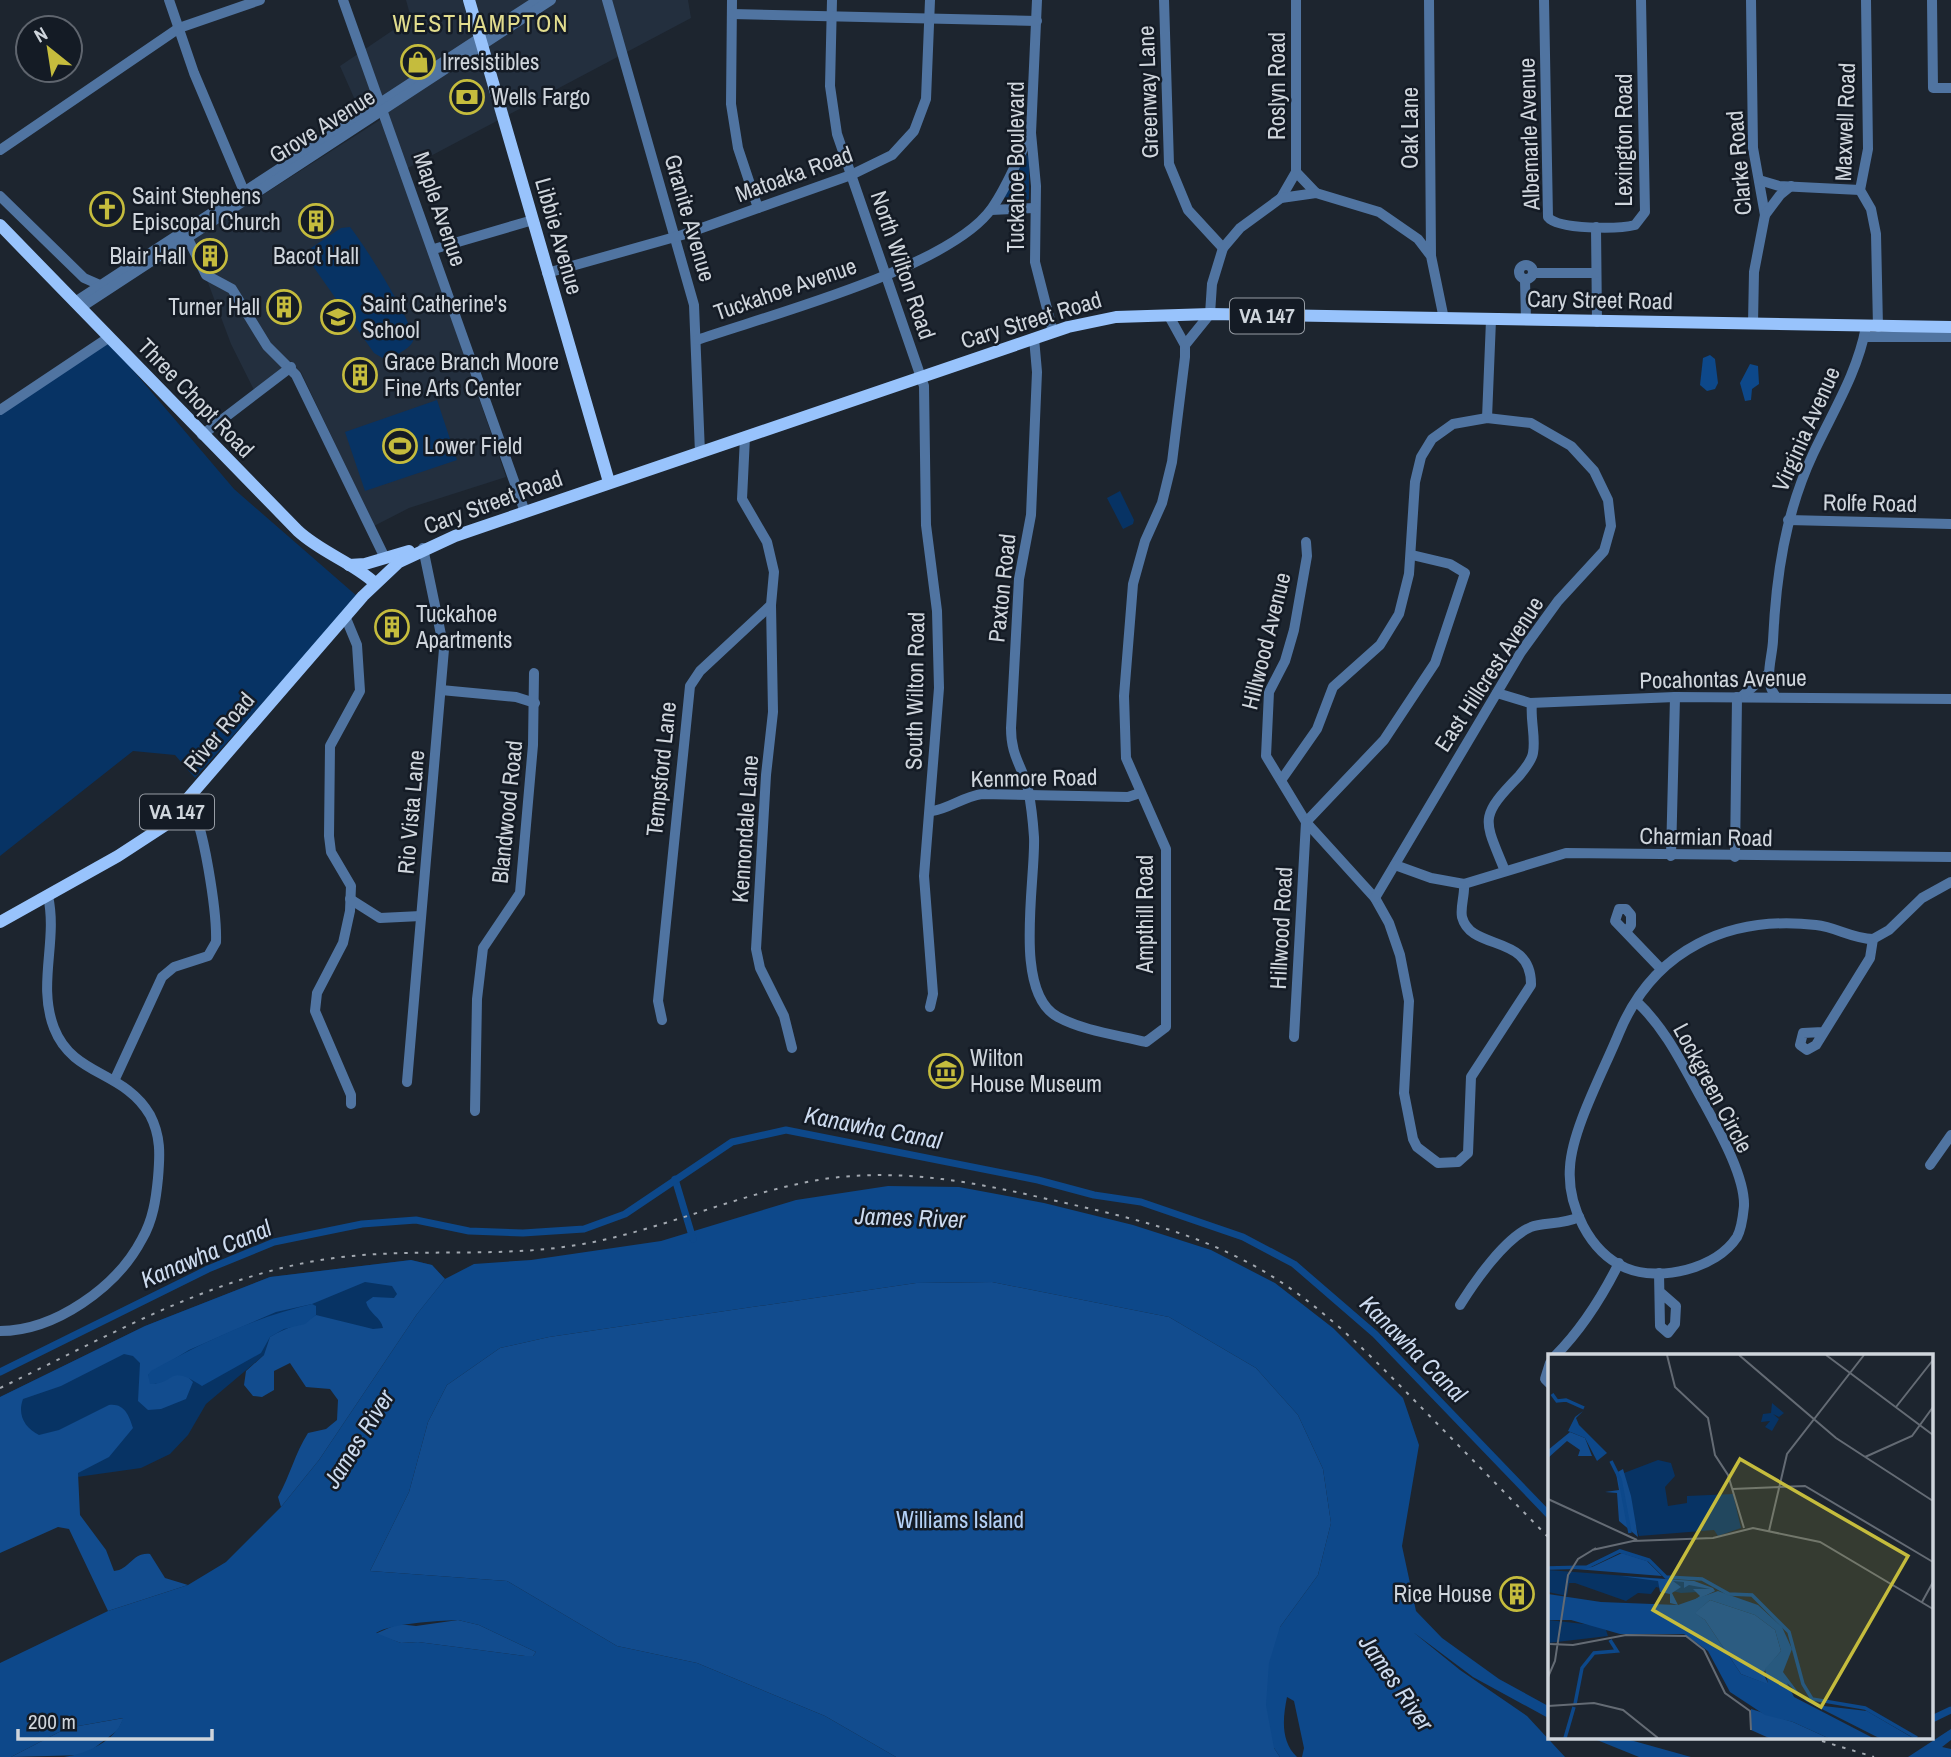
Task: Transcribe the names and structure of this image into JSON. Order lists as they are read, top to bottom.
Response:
{
  "streets": {
    "main road": [
      "Libbie Avenue",
      "Cary Street Road",
      "VA 147",
      "Three Chopt Road",
      "River Road"
    ],
    "street": [
      "Roslyn Road",
      "Greenway Lane",
      "Maxwell Road",
      "Grove Avenue",
      "Oak Lane",
      "Albemarle Avenue",
      "Lexington Road",
      "Clarke Road",
      "Tuckahoe Boulevard",
      "Matoaka Road",
      "Maple Avenue",
      "Granite Avenue",
      "North Wilton Road",
      "Tuckahoe Avenue",
      "Virginia Avenue",
      "Rolfe Road",
      "Paxton Road",
      "Hillwood Avenue",
      "East Hillcrest Avenue",
      "Pocahontas Avenue",
      "South Wilton Road",
      "Tempsford Lane",
      "Kenmore Road",
      "Rio Vista Lane",
      "Blandwood Road",
      "Kennondale Lane",
      "Charmian Road",
      "Ampthill Road",
      "Hillwood Road",
      "Lockgreen Circle"
    ]
  },
  "crossings": [
    ["Maxwell Road", "Cary Street Road"],
    ["Maxwell Road", "Virginia Avenue"],
    ["Grove Avenue", "Maple Avenue"],
    ["Grove Avenue", "Libbie Avenue"],
    ["Grove Avenue", "Three Chopt Road"],
    ["Oak Lane", "Cary Street Road"],
    ["Albemarle Avenue", "Lexington Road"],
    ["Lexington Road", "Cary Street Road"],
    ["Clarke Road", "Cary Street Road"],
    ["Tuckahoe Boulevard", "Tuckahoe Avenue"],
    ["Tuckahoe Boulevard", "Cary Street Road"],
    ["Matoaka Road", "Granite Avenue"],
    ["Matoaka Road", "Libbie Avenue"],
    ["Matoaka Road", "North Wilton Road"],
    ["Maple Avenue", "Cary Street Road"],
    ["Granite Avenue", "Tuckahoe Avenue"],
    ["Granite Avenue", "Cary Street Road"],
    ["Libbie Avenue", "Cary Street Road"],
    ["North Wilton Road", "Tuckahoe Avenue"],
    ["North Wilton Road", "Cary Street Road"],
    ["North Wilton Road", "South Wilton Road"],
    ["Cary Street Road", "Three Chopt Road"],
    ["Cary Street Road", "Virginia Avenue"],
    ["Cary Street Road", "Paxton Road"],
    ["Cary Street Road", "South Wilton Road"],
    ["Cary Street Road", "River Road"],
    ["Cary Street Road", "Rio Vista Lane"],
    ["Three Chopt Road", "River Road"],
    ["Virginia Avenue", "Rolfe Road"],
    ["Virginia Avenue", "Pocahontas Avenue"],
    ["Paxton Road", "Kenmore Road"],
    ["Paxton Road", "Ampthill Road"],
    ["Hillwood Avenue", "East Hillcrest Avenue"],
    ["Hillwood Avenue", "Hillwood Road"],
    ["East Hillcrest Avenue", "Pocahontas Avenue"],
    ["East Hillcrest Avenue", "Charmian Road"],
    ["South Wilton Road", "Kenmore Road"],
    ["Tempsford Lane", "Kennondale Lane"],
    ["Kenmore Road", "Ampthill Road"]
  ],
  "districts": ["WESTHAMPTON"],
  "water": ["Kanawha Canal", "James River"],
  "parks": ["Williams Island"],
  "places": {
    "shop": ["Irresistibles"],
    "bank": ["Wells Fargo"],
    "church": ["Saint Stephens Episcopal Church"],
    "building": [
      "Bacot Hall",
      "Blair Hall",
      "Turner Hall",
      "Grace Branch Moore Fine Arts Center",
      "Tuckahoe Apartments",
      "Rice House"
    ],
    "school or university": ["Saint Catherine's School"],
    "sports": ["Lower Field"],
    "museum": ["Wilton House Museum"]
  },
  "scale_bar": "200 m",
  "north": "top left"
}
